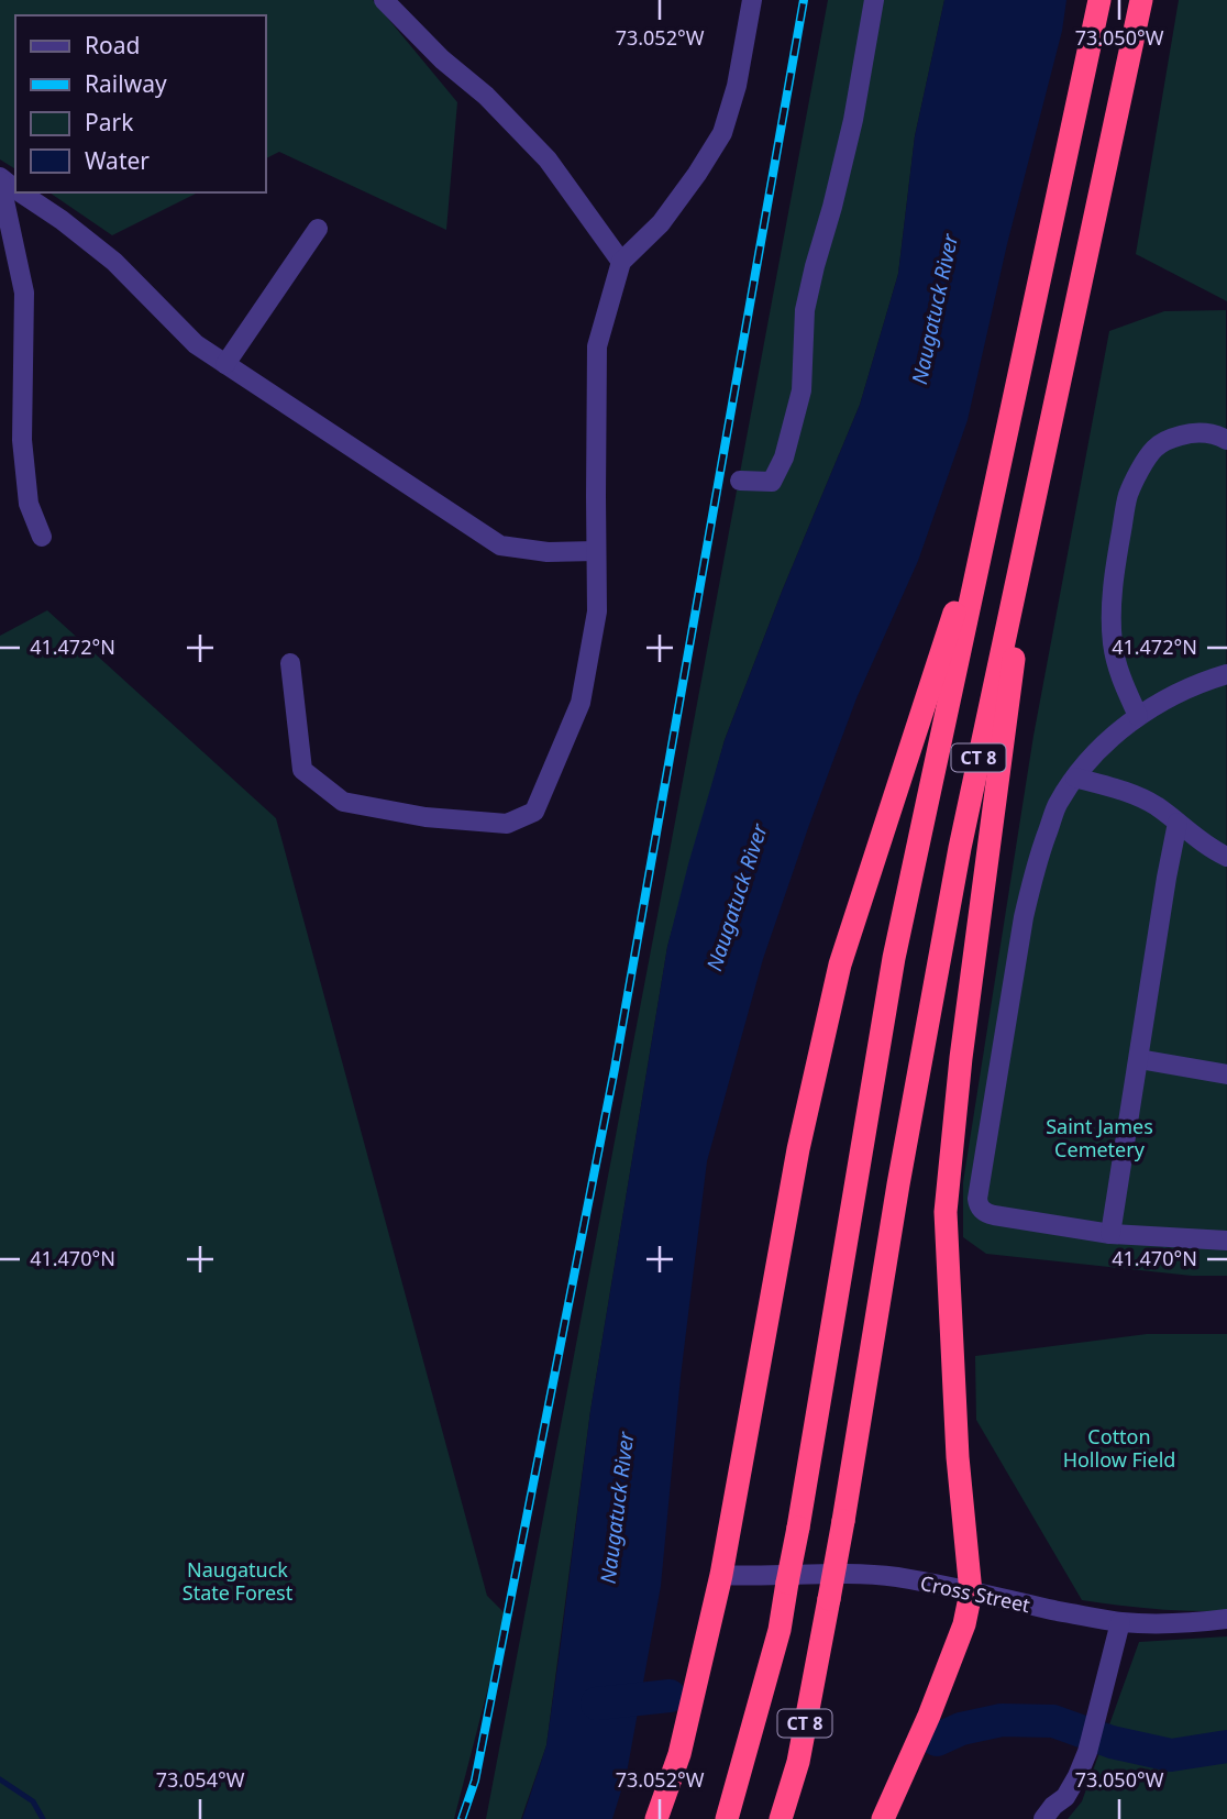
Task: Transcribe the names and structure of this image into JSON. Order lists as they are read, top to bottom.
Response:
{
  "streets": {
    "highway": ["CT 8"],
    "street": ["Cross Street"]
  },
  "water": ["Naugatuck River"],
  "parks": ["Saint James Cemetery", "Cotton Hollow Field", "Naugatuck State Forest"],
  "legend": [
    "Road",
    "Railway",
    "Park",
    "Water"
  ],
  "coordinates": [
    "73.052°W",
    "73.050°W",
    "41.472°N",
    "41.470°N",
    "73.054°W"
  ]
}
